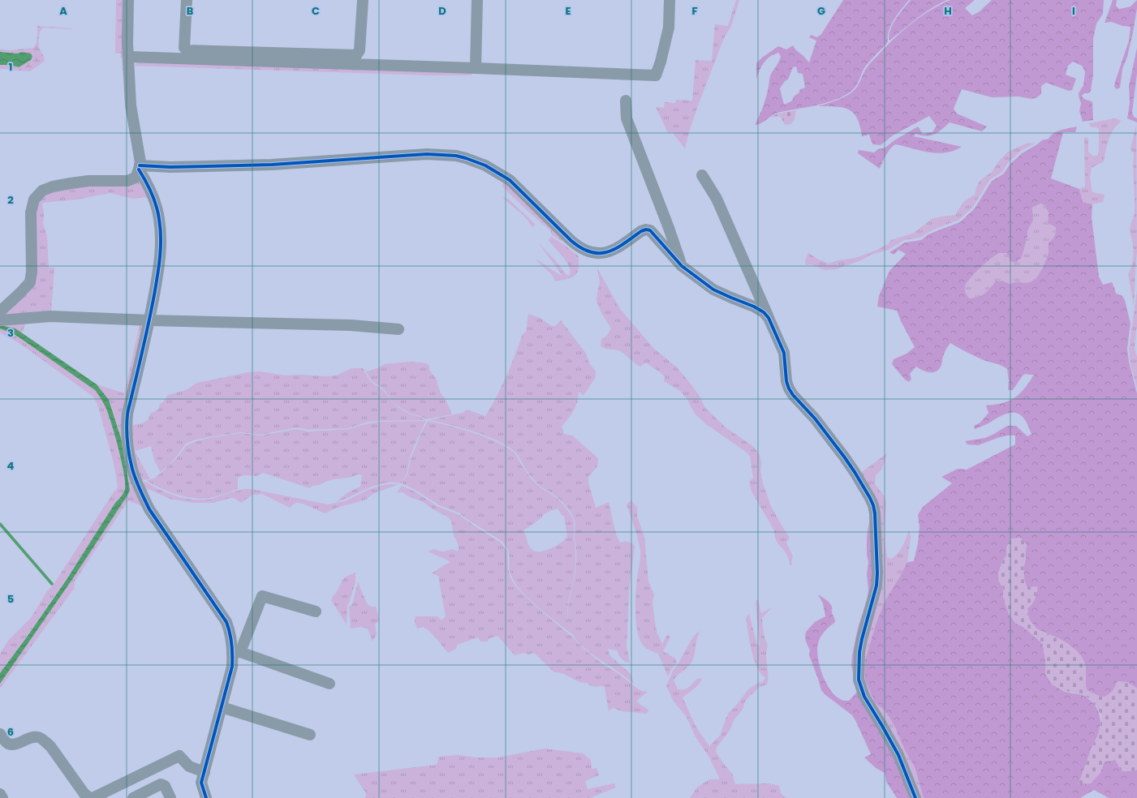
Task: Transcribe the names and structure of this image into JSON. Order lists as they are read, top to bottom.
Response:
{
  "grid": {
    "columns": [
      "A",
      "B",
      "C",
      "D",
      "E",
      "F",
      "G",
      "H",
      "I"
    ],
    "rows": [
      "1",
      "2",
      "3",
      "4",
      "5",
      "6"
    ]
  }
}
